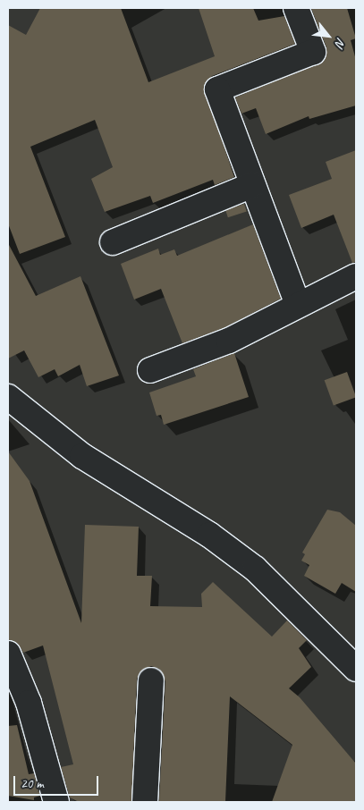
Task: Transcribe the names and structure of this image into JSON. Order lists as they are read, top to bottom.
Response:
{
  "scale_bar": "20 m",
  "north": "bottom right"
}
